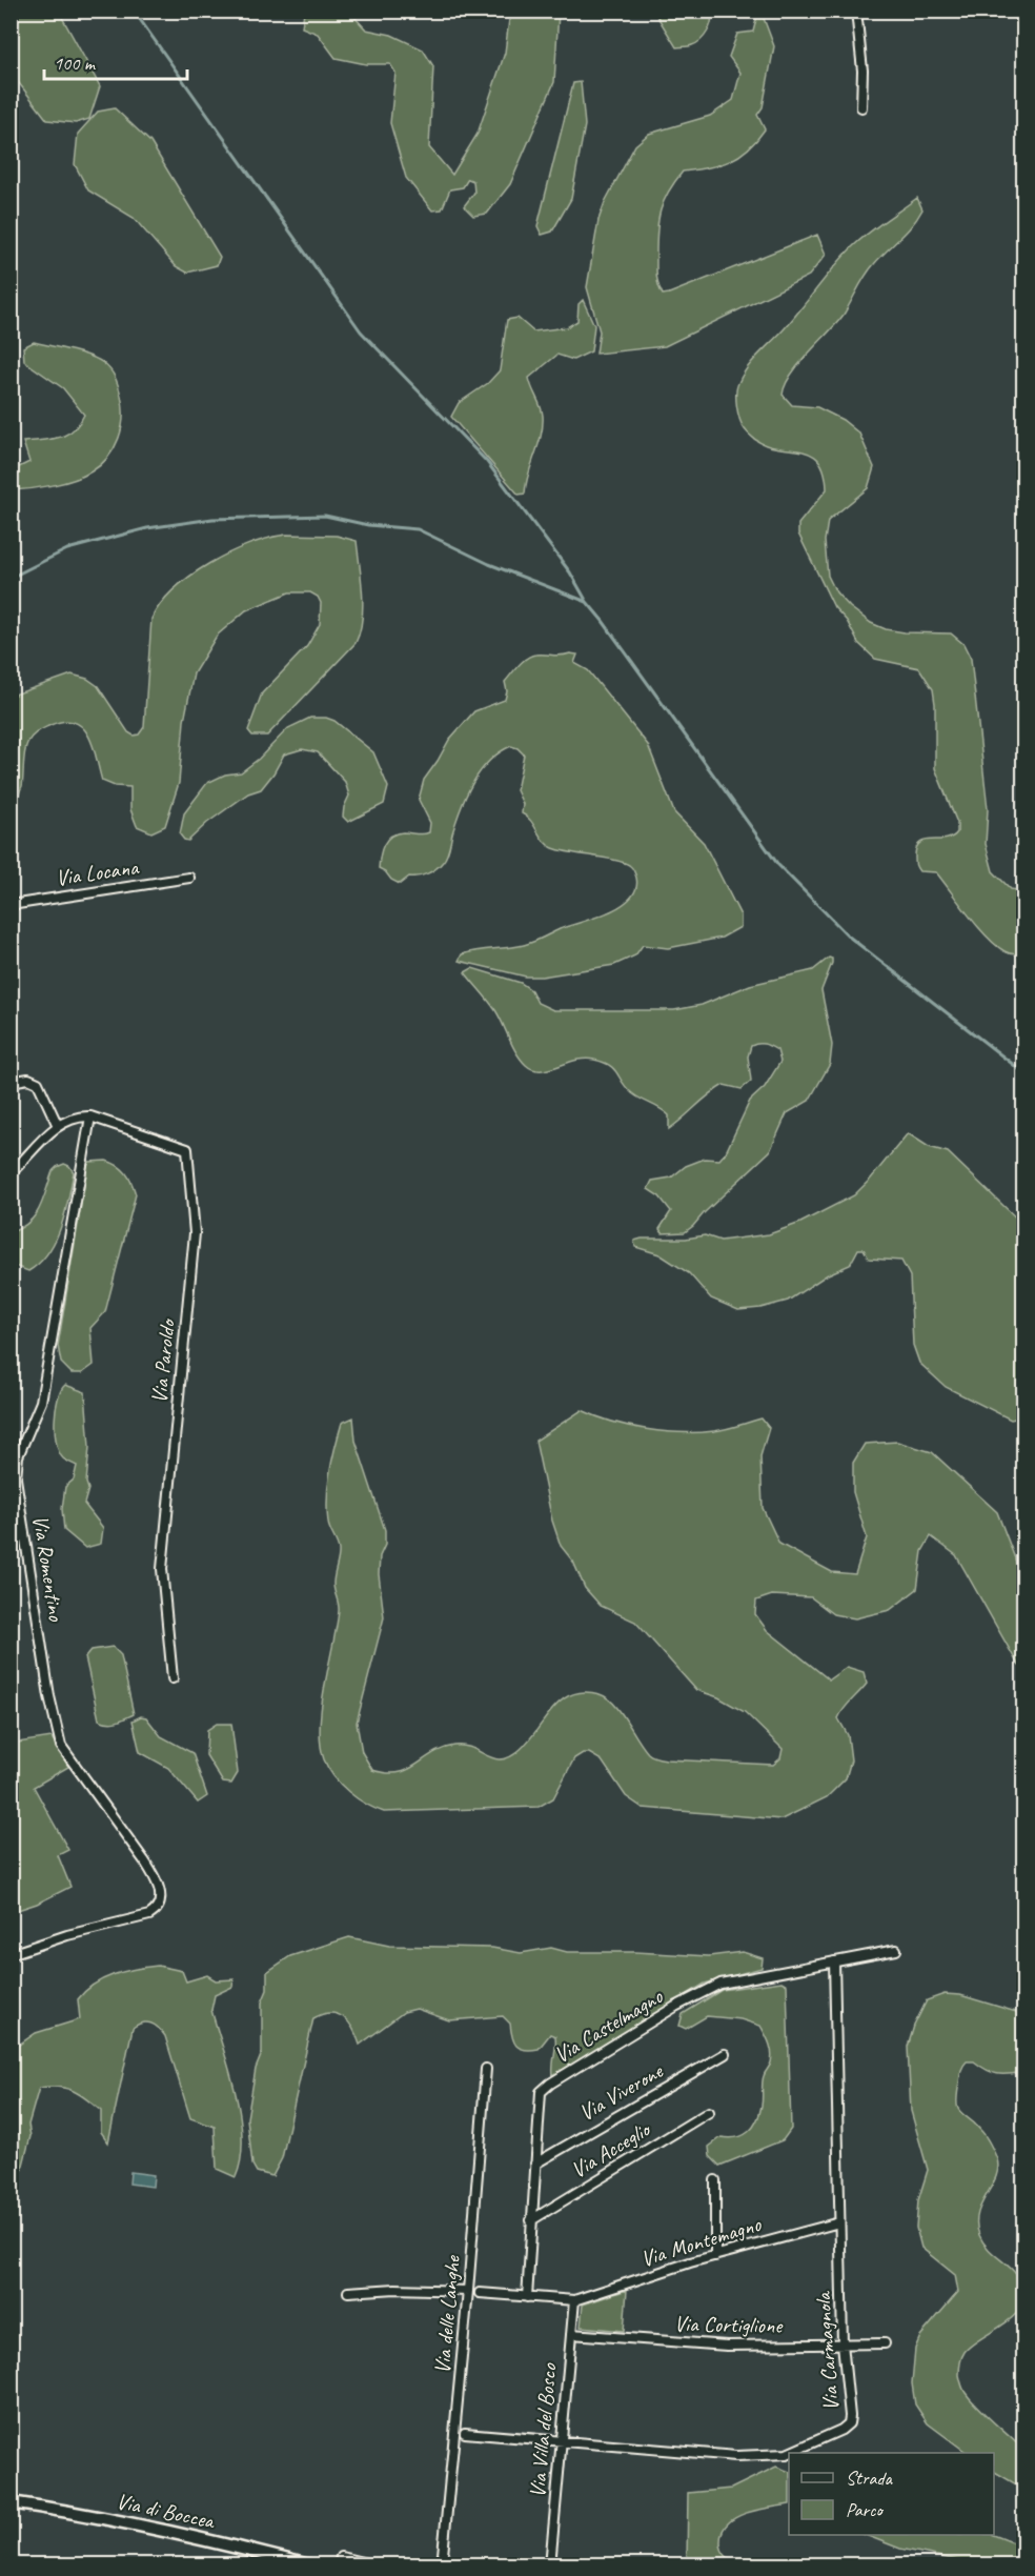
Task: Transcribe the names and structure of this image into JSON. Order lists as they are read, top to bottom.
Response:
{
  "streets": {
    "street": [
      "Via Locana",
      "Via Paroldo",
      "Via Romentino",
      "Via Castelmagno",
      "Via Viverone",
      "Via Acceglio",
      "Via Montemagno",
      "Via delle Langhe",
      "Via Cortiglione",
      "Via Carmagnola",
      "Via Villa del Bosco",
      "Via di Boccea"
    ]
  },
  "crossings": [
    ["Via Paroldo", "Via Romentino"],
    ["Via Castelmagno", "Via Viverone"],
    ["Via Castelmagno", "Via Acceglio"],
    ["Via Castelmagno", "Via Carmagnola"],
    ["Via Montemagno", "Via Carmagnola"],
    ["Via Montemagno", "Via Villa del Bosco"],
    ["Via Cortiglione", "Via Carmagnola"],
    ["Via Cortiglione", "Via Villa del Bosco"],
    ["Via Carmagnola", "Via Villa del Bosco"]
  ],
  "legend": ["Strada", "Parco"],
  "scale_bar": "100 m"
}
